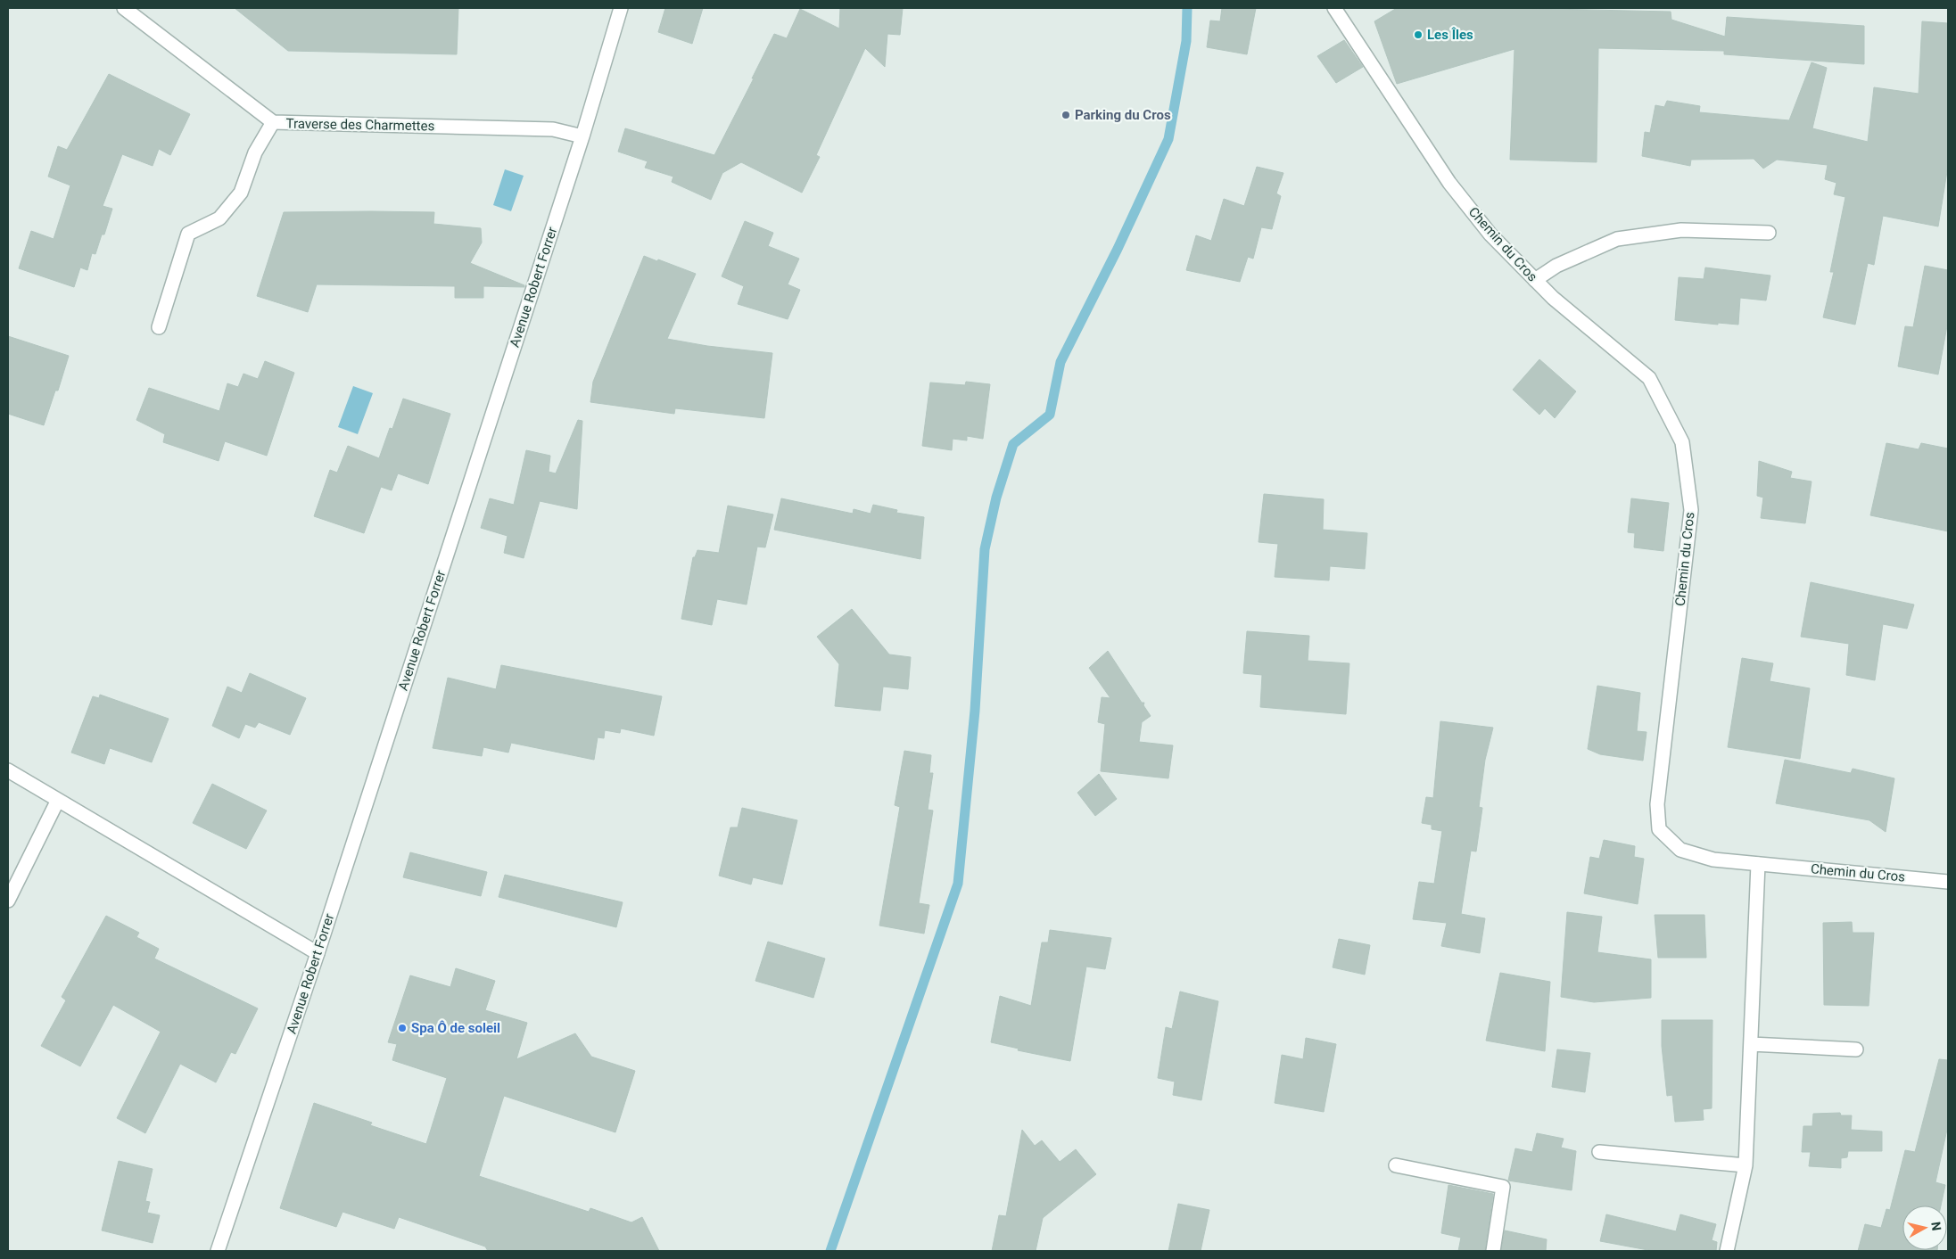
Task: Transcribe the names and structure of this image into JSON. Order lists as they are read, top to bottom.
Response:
{
  "streets": {
    "street": ["Traverse des Charmettes", "Chemin du Cros", "Avenue Robert Forrer"]
  },
  "crossings": [
    ["Traverse des Charmettes", "Avenue Robert Forrer"]
  ],
  "places": ["Les Îles", "Parking du Cros", "Spa Ô de soleil"],
  "north": "right"
}
